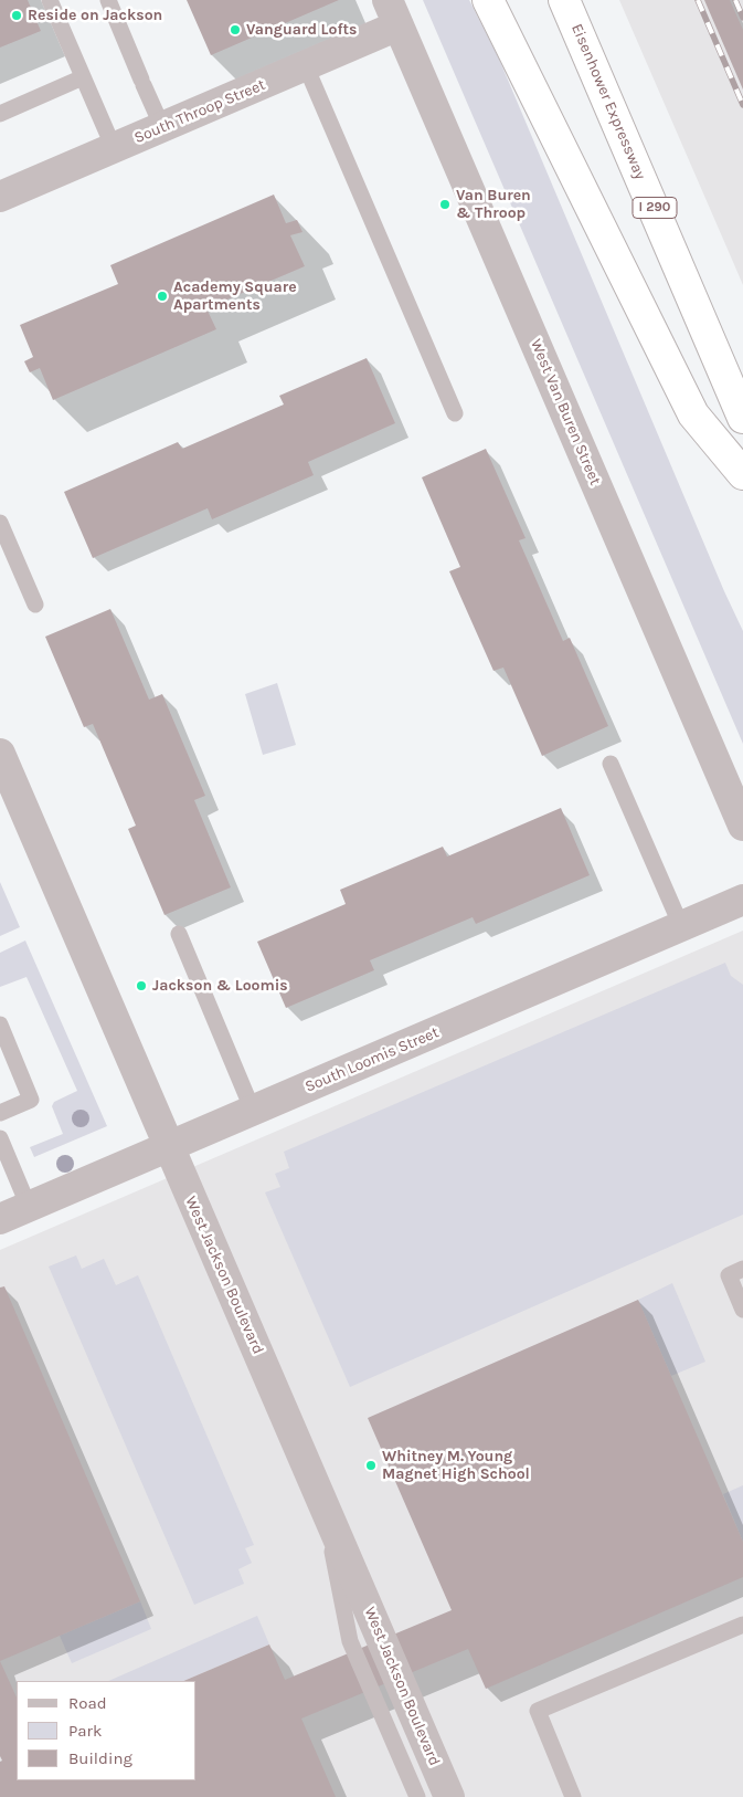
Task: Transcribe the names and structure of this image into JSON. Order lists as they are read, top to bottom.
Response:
{
  "streets": {
    "highway": ["Eisenhower Expressway", "I 290"],
    "street": [
      "South Throop Street",
      "West Van Buren Street",
      "South Loomis Street",
      "West Jackson Boulevard"
    ]
  },
  "crossings": [
    ["South Throop Street", "West Van Buren Street"],
    ["South Loomis Street", "West Jackson Boulevard"]
  ],
  "places": [
    "Reside on Jackson",
    "Vanguard Lofts",
    "Van Buren & Throop",
    "Academy Square Apartments",
    "Jackson & Loomis",
    "Whitney M. Young Magnet High School"
  ],
  "legend": ["Road", "Park", "Building"]
}
